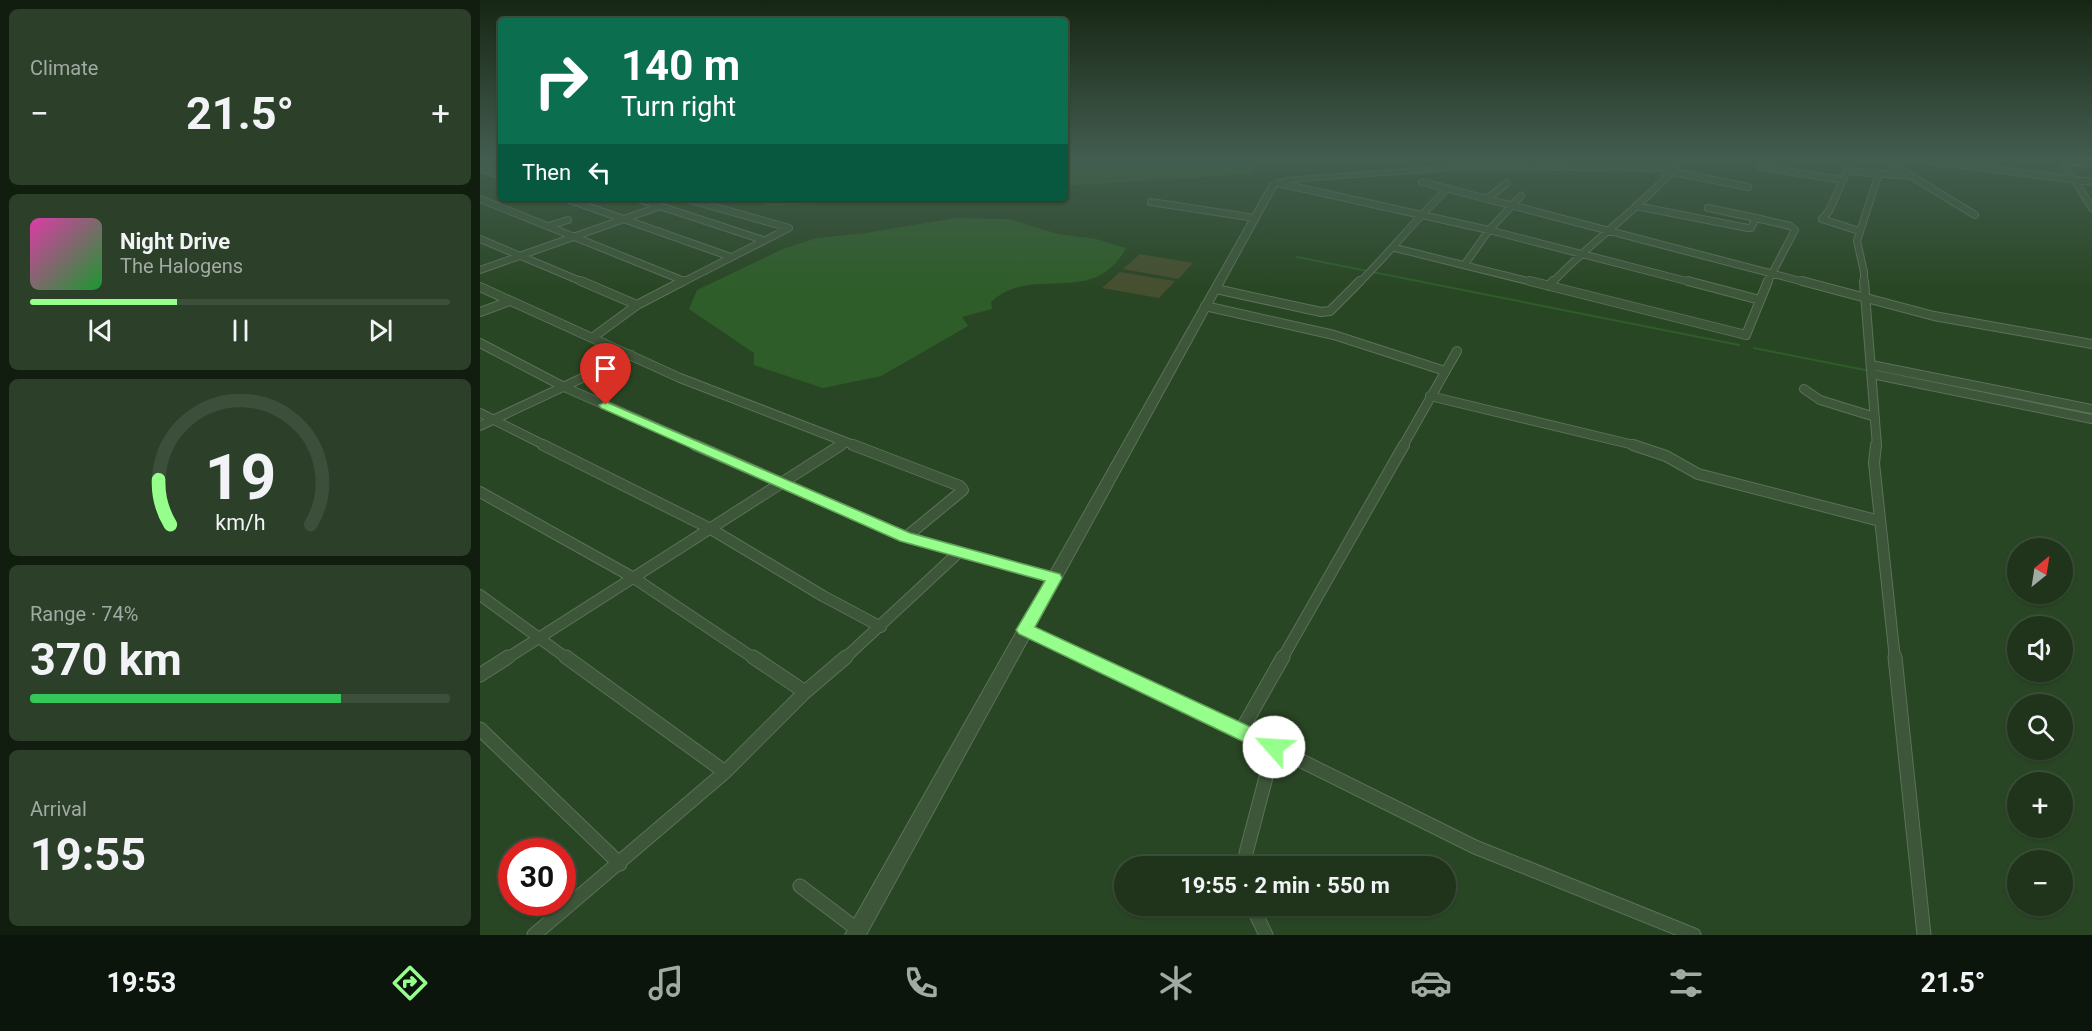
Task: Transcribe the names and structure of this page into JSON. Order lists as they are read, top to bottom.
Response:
{
  "north": "top right",
  "page": {
    "tile": [
      "Climate",
      ["Range · 74%", "370 km"],
      ["Arrival", "19:55"]
    ],
    "turn": ["140 m", "Turn right"],
    "heat": ["−", "21.5°", "+"],
    "then": "Then",
    "song": ["Night Drive", "The Halogens"],
    "map_buttons": ["+", "−"],
    "limit": "30",
    "trip": "19:55 · 2 min · 550 m",
    "tabs": ["19:53", "21.5°"],
    "gauge": ["19", "km/h"]
  }
}
